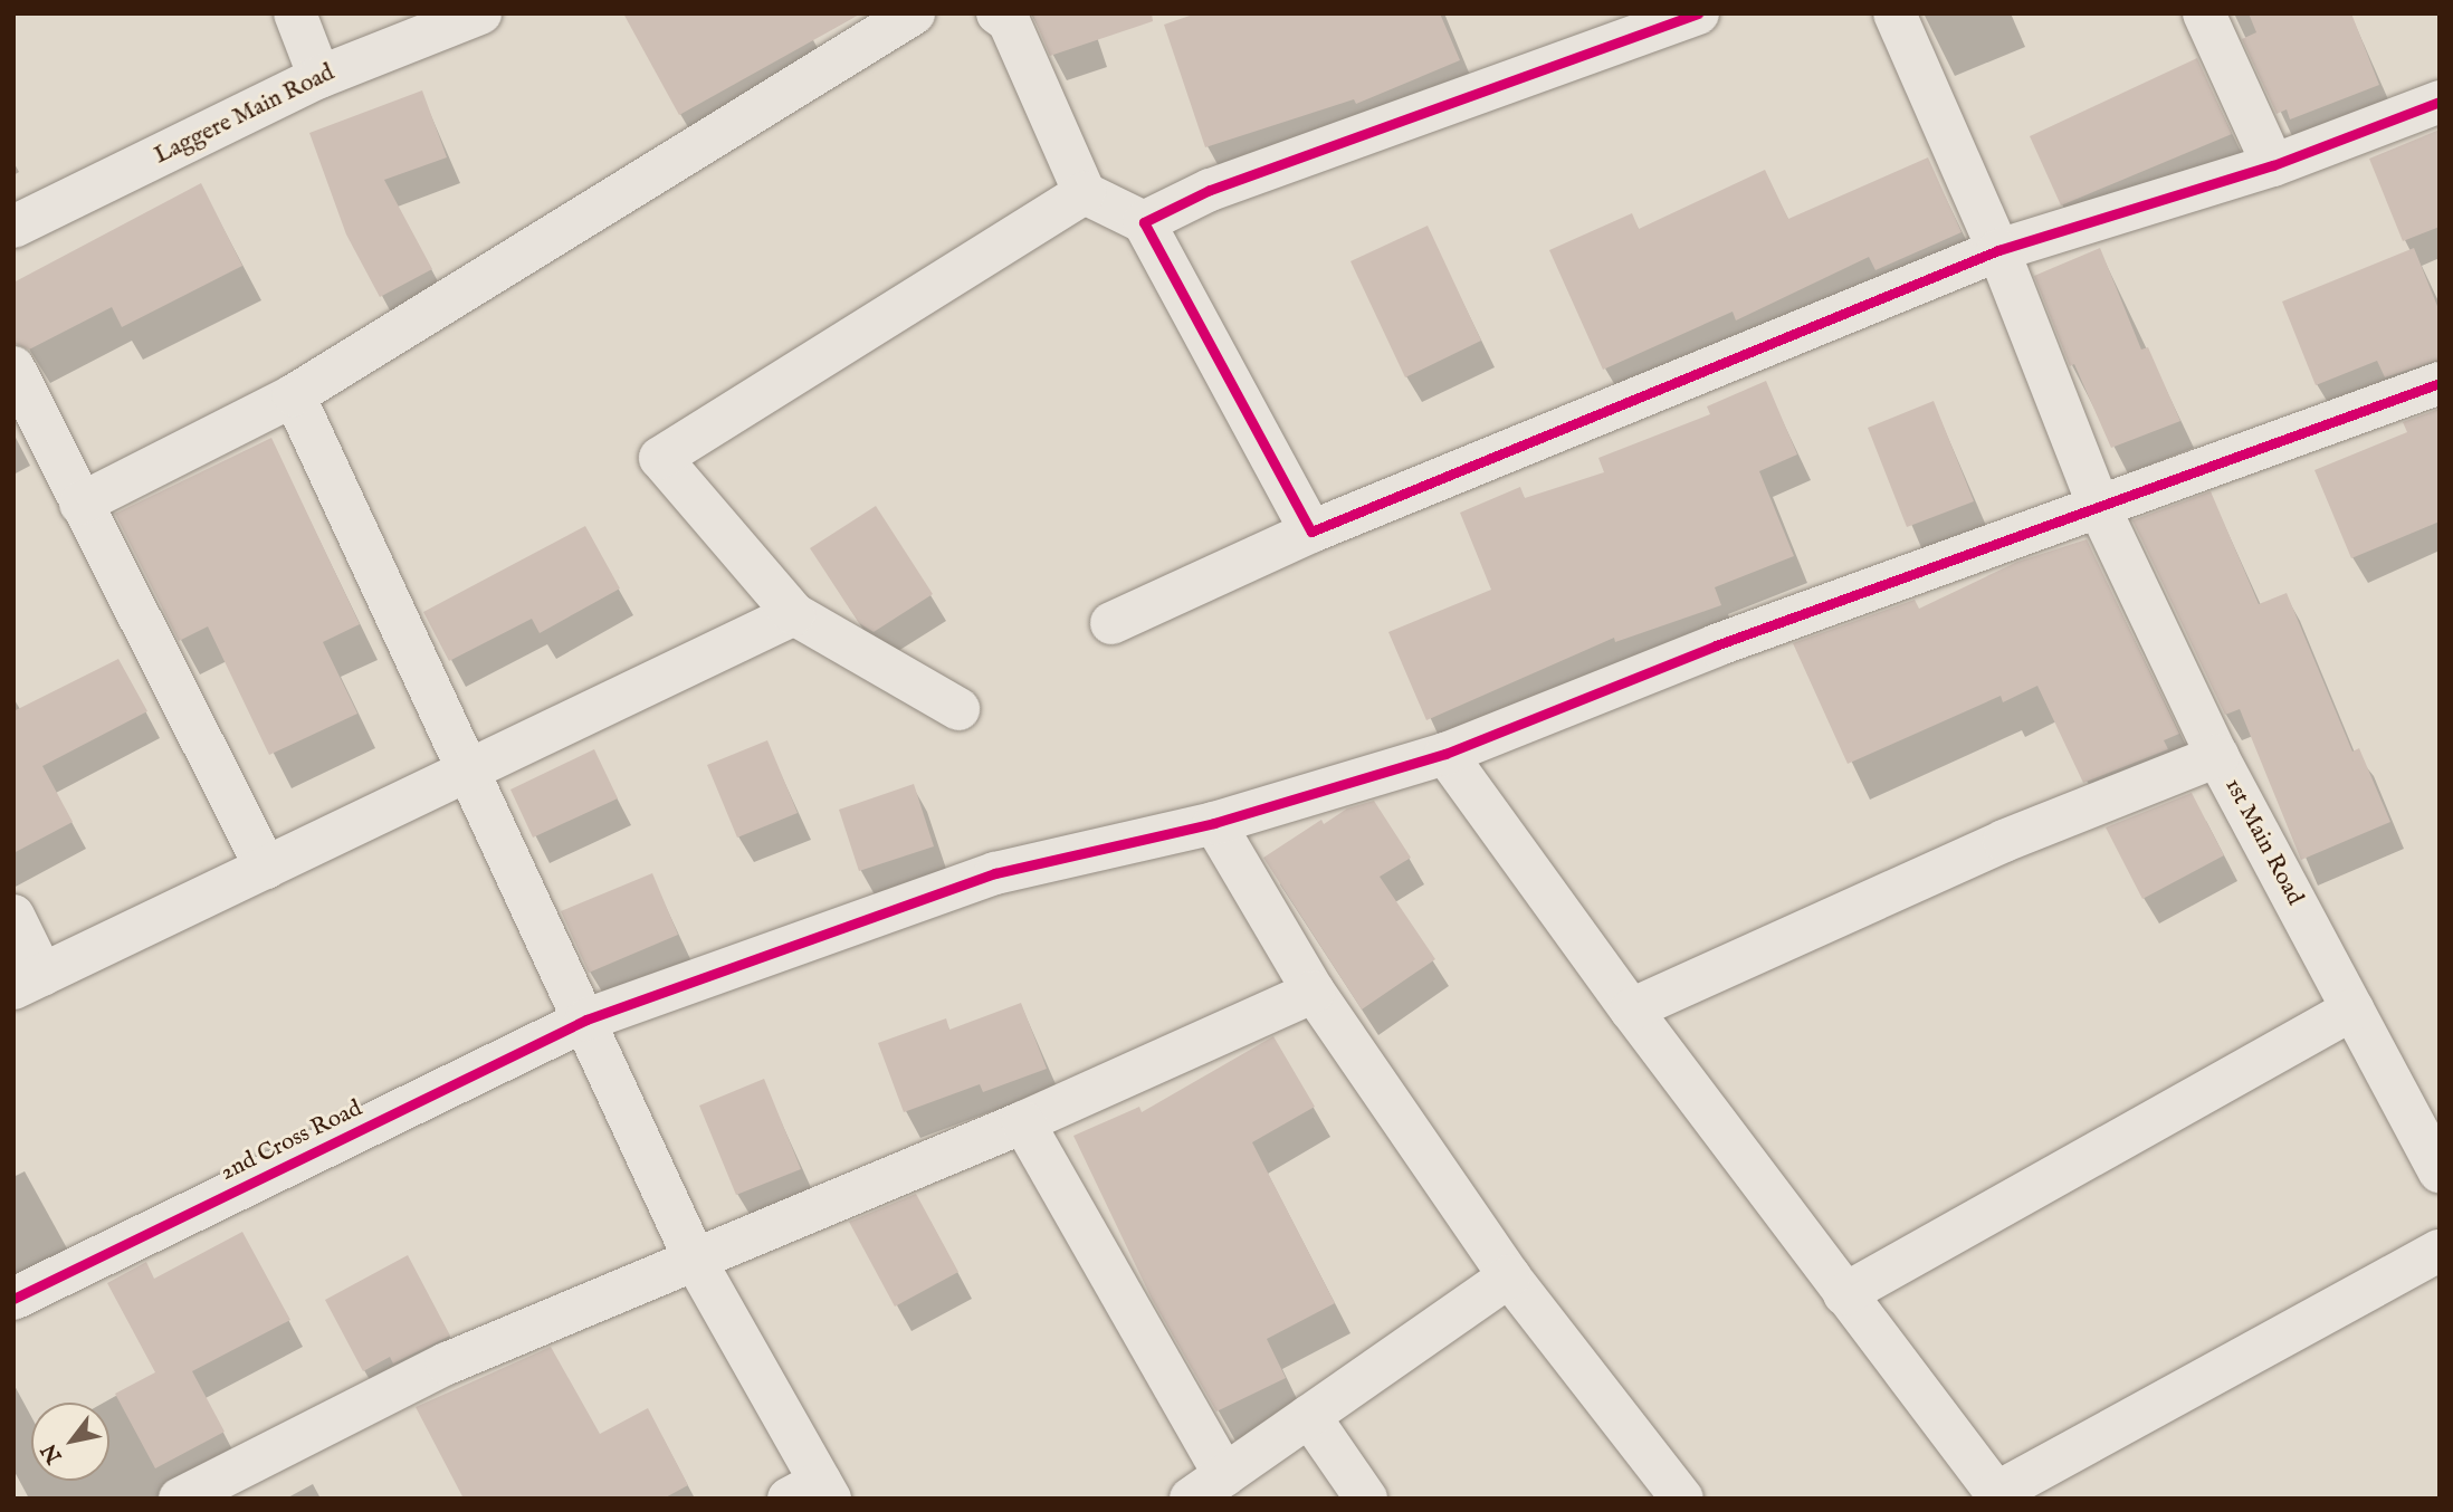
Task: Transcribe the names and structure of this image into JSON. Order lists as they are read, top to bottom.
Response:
{
  "streets": {
    "street": ["Laggere Main Road", "1st Main Road", "2nd Cross Road"]
  },
  "crossings": [
    ["1st Main Road", "2nd Cross Road"]
  ],
  "north": "bottom left"
}
